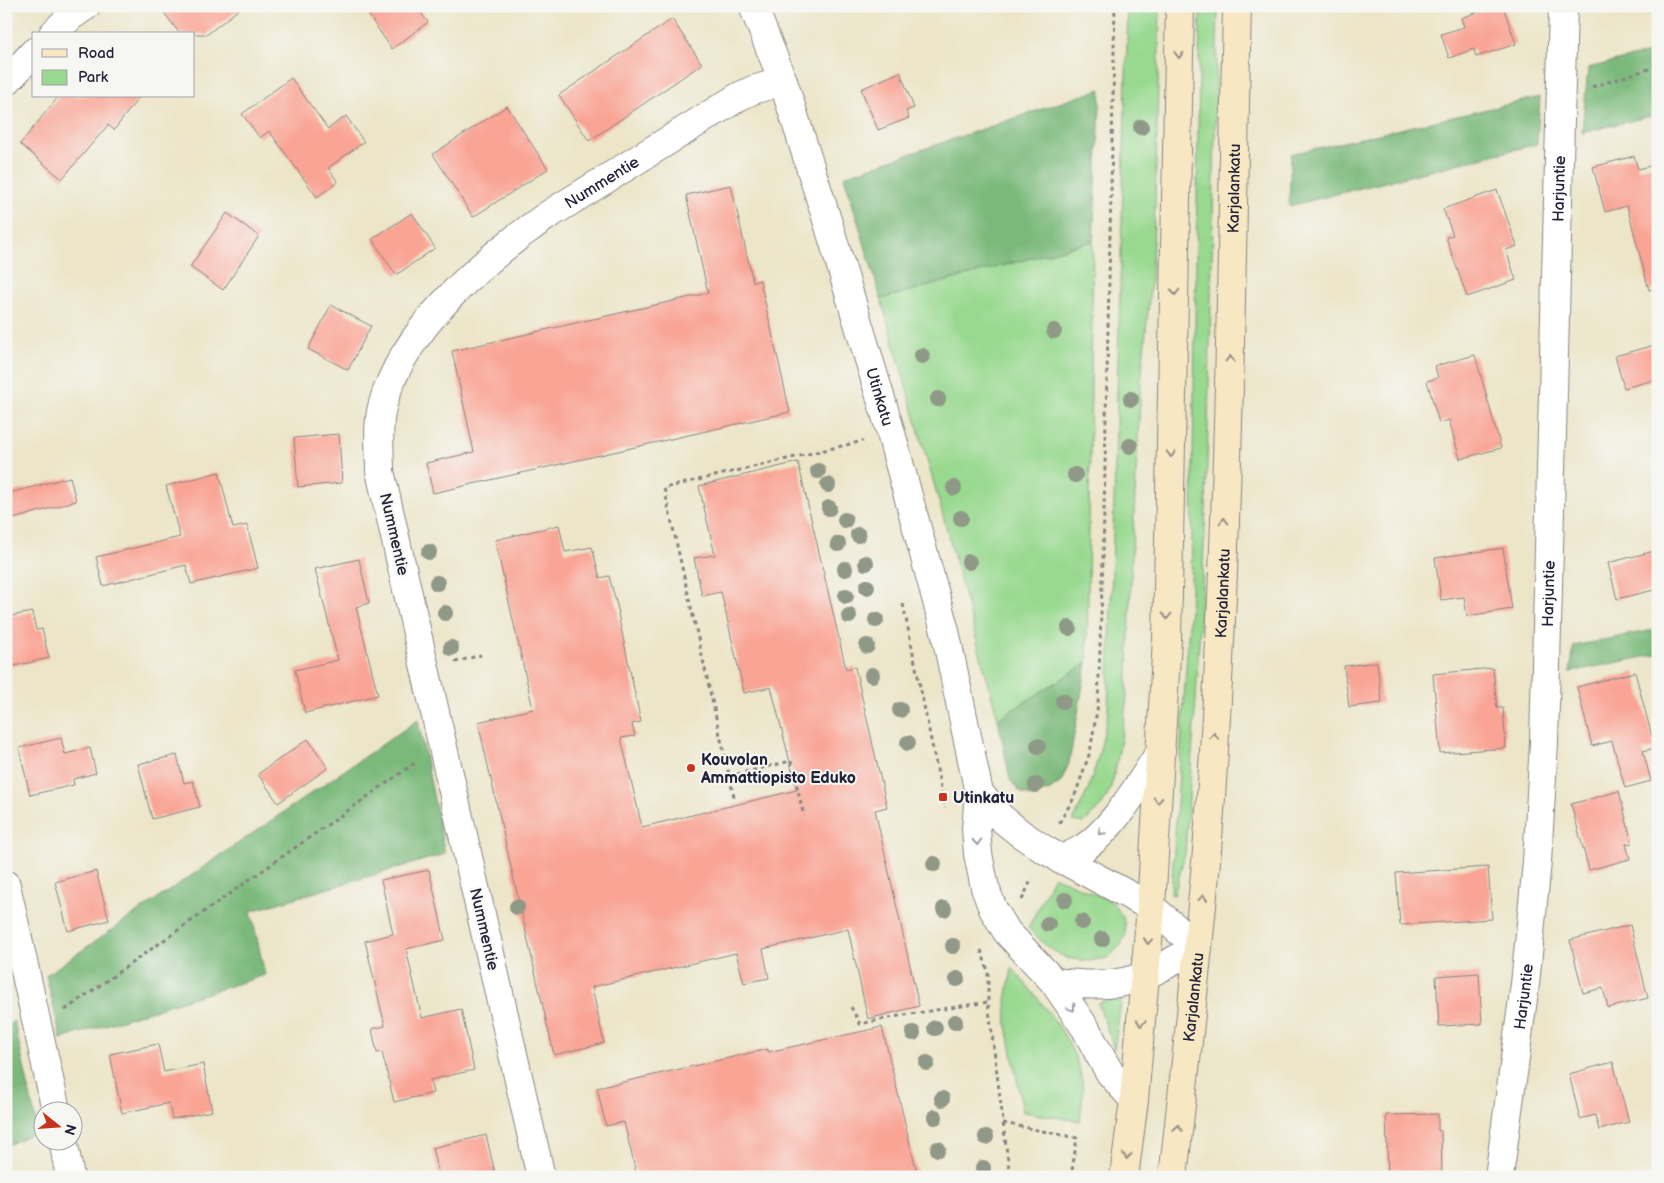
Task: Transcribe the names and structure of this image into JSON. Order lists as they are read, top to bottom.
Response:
{
  "streets": {
    "main road": ["Karjalankatu"],
    "street": ["Nummentie", "Harjuntie", "Utinkatu"]
  },
  "crossings": [
    ["Nummentie", "Utinkatu"]
  ],
  "places": {
    "other": ["Kouvolan Ammattiopisto Eduko"],
    "transit": ["Utinkatu"]
  },
  "legend": ["Road", "Park"],
  "north": "right"
}
